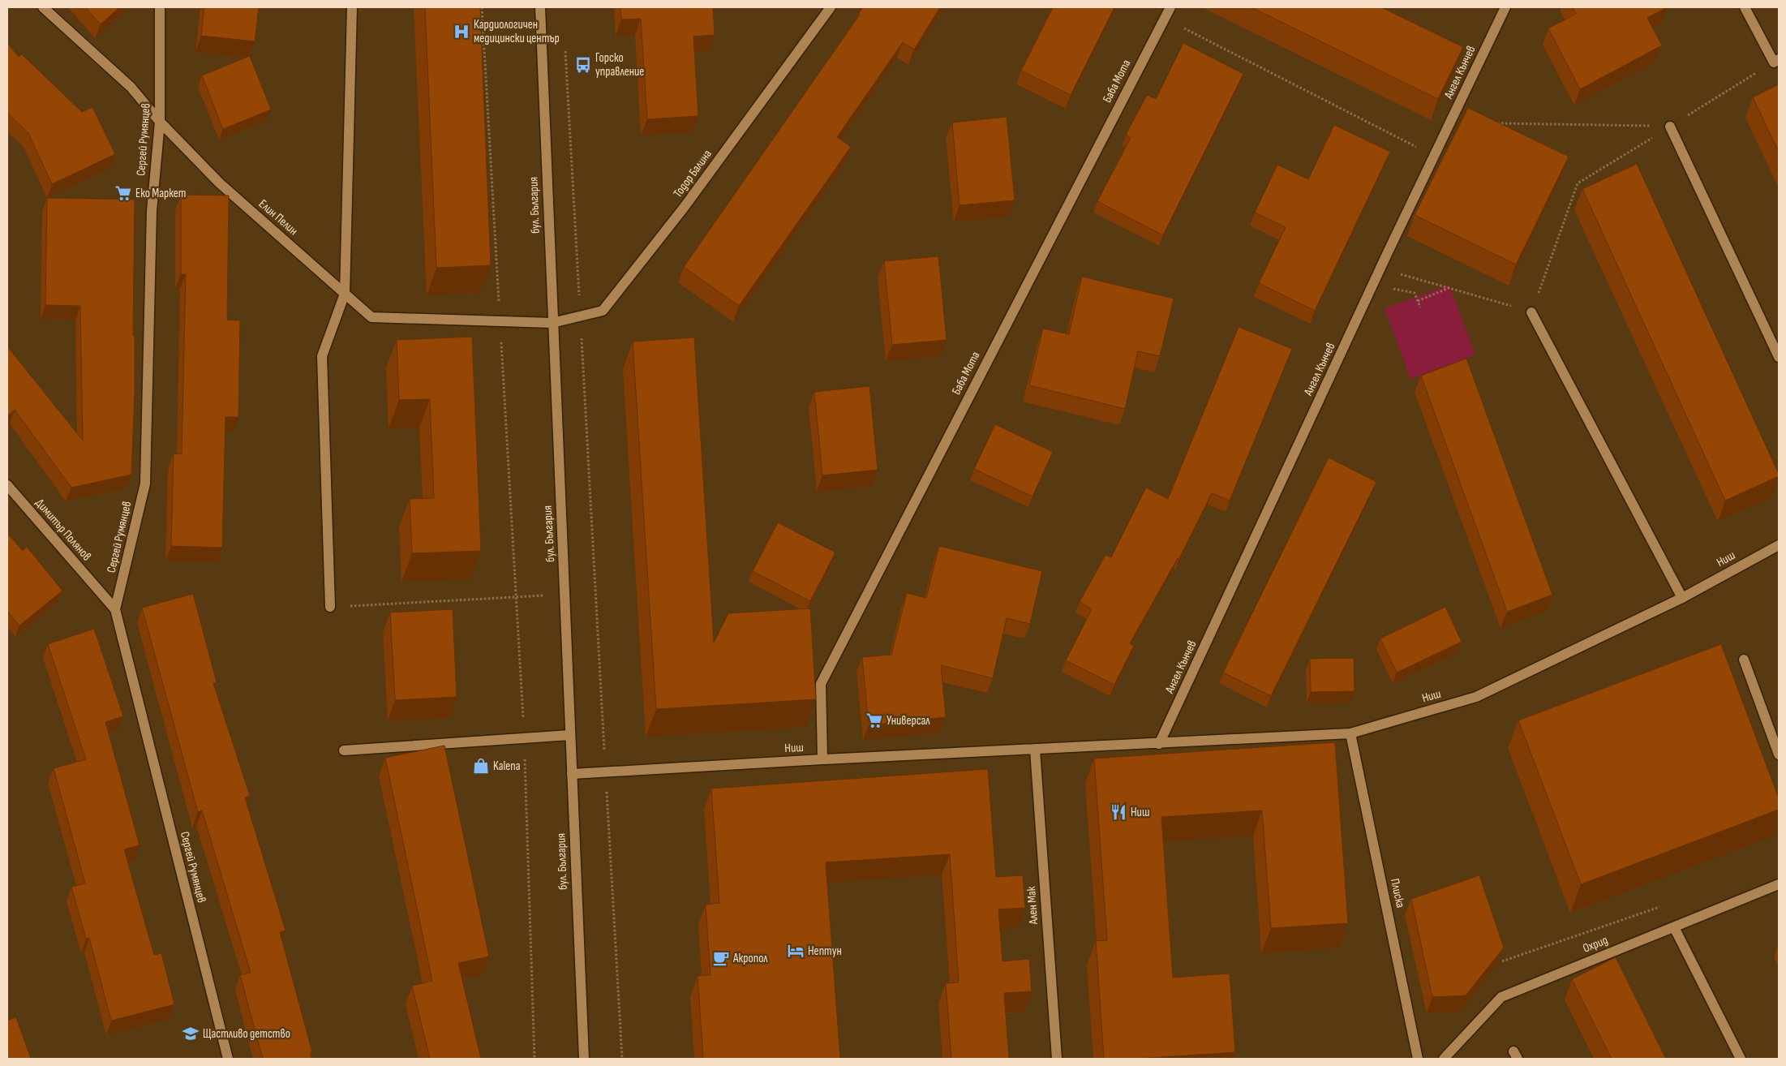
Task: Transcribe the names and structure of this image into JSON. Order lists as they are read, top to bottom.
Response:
{
  "streets": {
    "street": [
      "Ангел Кънчев",
      "Баба Мота",
      "Сергей Румянцев",
      "Тодор Балина",
      "бул. България",
      "Елин Пелин",
      "Димитър Полянов",
      "Ниш",
      "Плиска",
      "Ален Мак",
      "Охрид"
    ]
  },
  "crossings": [
    ["Ангел Кънчев", "Ниш"],
    ["Баба Мота", "Ниш"],
    ["Сергей Румянцев", "Елин Пелин"],
    ["Сергей Румянцев", "Димитър Полянов"],
    ["Тодор Балина", "бул. България"],
    ["Тодор Балина", "Елин Пелин"],
    ["бул. България", "Елин Пелин"],
    ["бул. България", "Ниш"],
    ["Ниш", "Плиска"],
    ["Ниш", "Ален Мак"]
  ],
  "places": {
    "hospital": ["Кардиологичен медицински център"],
    "bus stop": ["Горско управление"],
    "supermarket": ["Еко Маркет", "Универсал"],
    "shop": ["Kalena"],
    "restaurant": ["Ниш"],
    "hotel": ["Нептун"],
    "cafe": ["Акропол"],
    "school or university": ["Щастливо детство"]
  }
}
